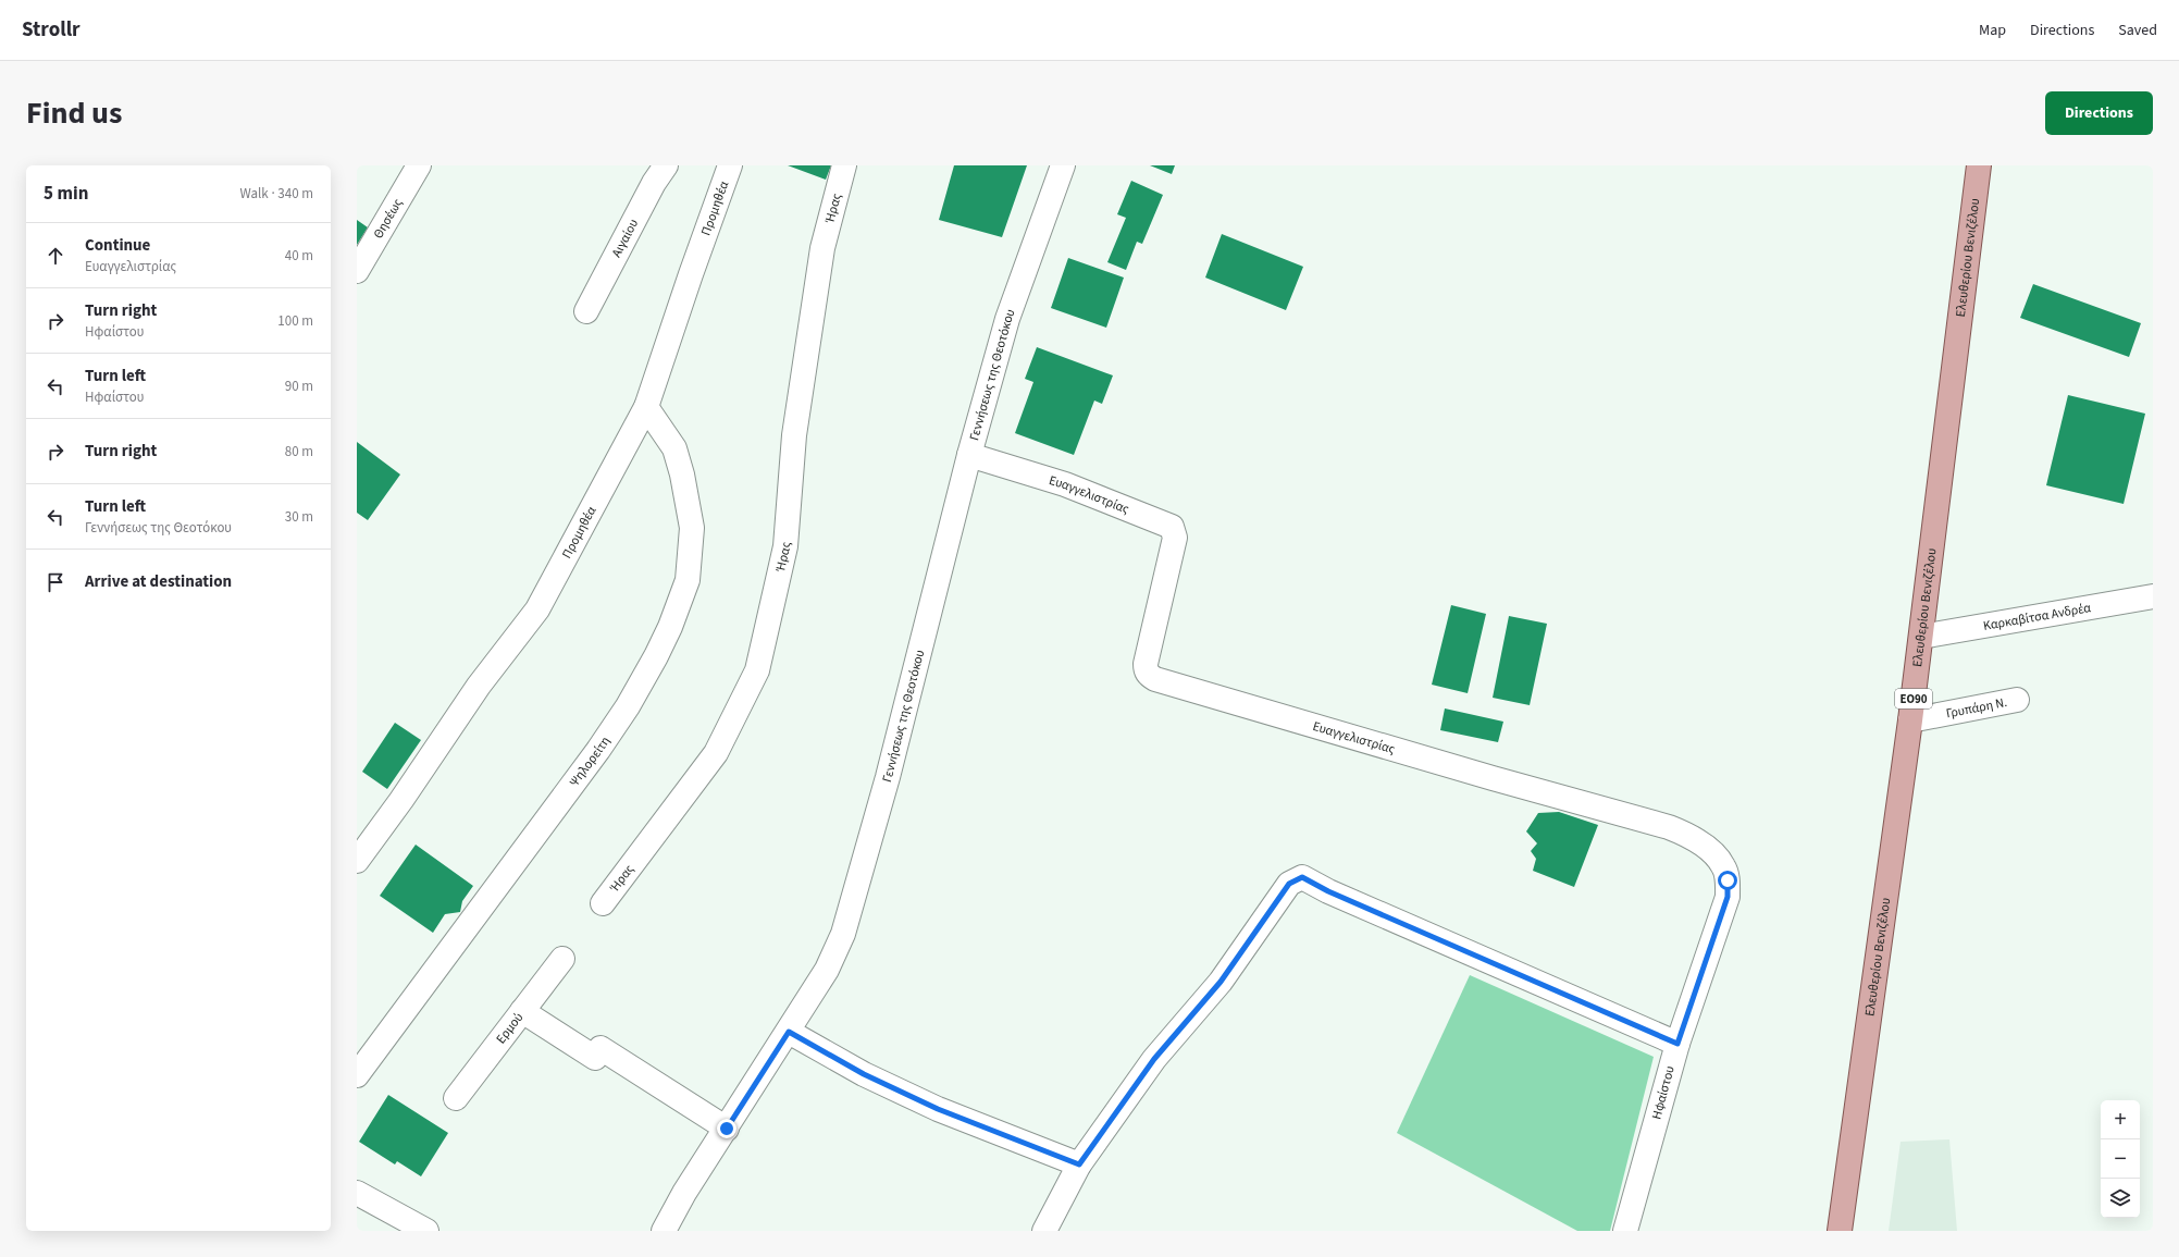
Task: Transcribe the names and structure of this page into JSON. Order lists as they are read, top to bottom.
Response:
{
  "streets": {
    "main road": ["Ελευθερίου Βενιζέλου", "ΕΟ90"],
    "street": [
      "Προμηθέα",
      "Ήρας",
      "Θησέως",
      "Αιγαίου",
      "Γεννήσεως της Θεοτόκου",
      "Ευαγγελιστρίας",
      "Καρκαβίτσα Ανδρέα",
      "Γρυπάρη Ν.",
      "Ψηλορείτη",
      "Ερμού",
      "Ηφαίστου"
    ]
  },
  "crossings": [
    ["Προμηθέα", "Ψηλορείτη"],
    ["Ελευθερίου Βενιζέλου", "Καρκαβίτσα Ανδρέα"],
    ["Ελευθερίου Βενιζέλου", "Γρυπάρη Ν."],
    ["Γεννήσεως της Θεοτόκου", "Ευαγγελιστρίας"],
    ["Ευαγγελιστρίας", "Ηφαίστου"]
  ],
  "page": {
    "header": "Strollr",
    "nav": ["Map", "Directions", "Saved"],
    "title": "Find us",
    "buttons": "Directions",
    "heading": ["5 min", "Walk · 340 m"],
    "list": [
      ["Continue", "Ευαγγελιστρίας", "40 m"],
      ["Turn right", "Ηφαίστου", "100 m"],
      ["Turn left", "Ηφαίστου", "90 m"],
      ["Turn right", "80 m"],
      ["Turn left", "Γεννήσεως της Θεοτόκου", "30 m"],
      "Arrive at destination"
    ],
    "map_buttons": ["+", "−"]
  }
}
